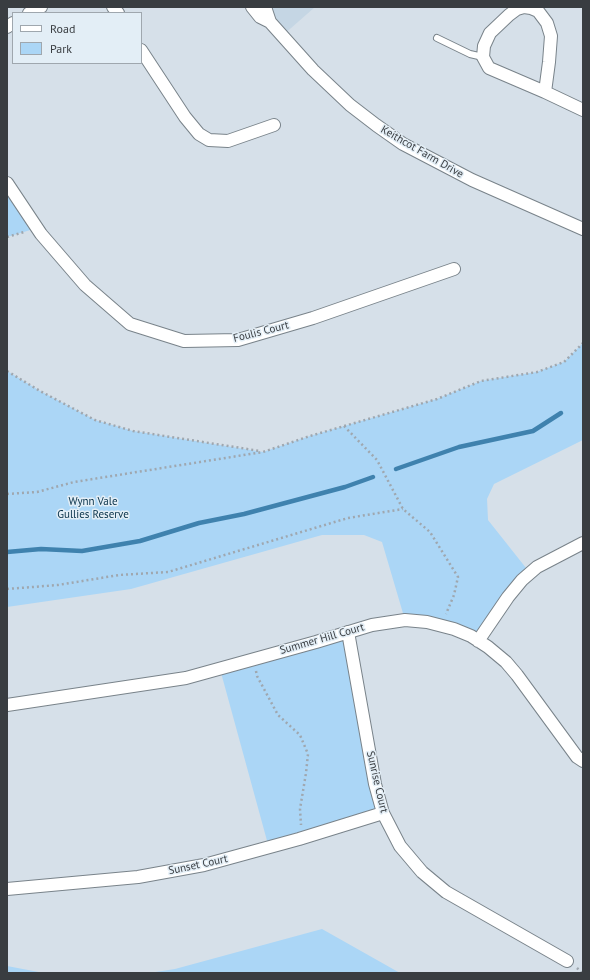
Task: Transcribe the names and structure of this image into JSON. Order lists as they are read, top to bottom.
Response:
{
  "streets": {
    "street": [
      "Keithcot Farm Drive",
      "Foulis Court",
      "Summer Hill Court",
      "Sunrise Court",
      "Sunset Court"
    ]
  },
  "crossings": [
    ["Summer Hill Court", "Sunrise Court"],
    ["Sunrise Court", "Sunset Court"]
  ],
  "parks": ["Wynn Vale Gullies Reserve"],
  "legend": ["Road", "Park"]
}
